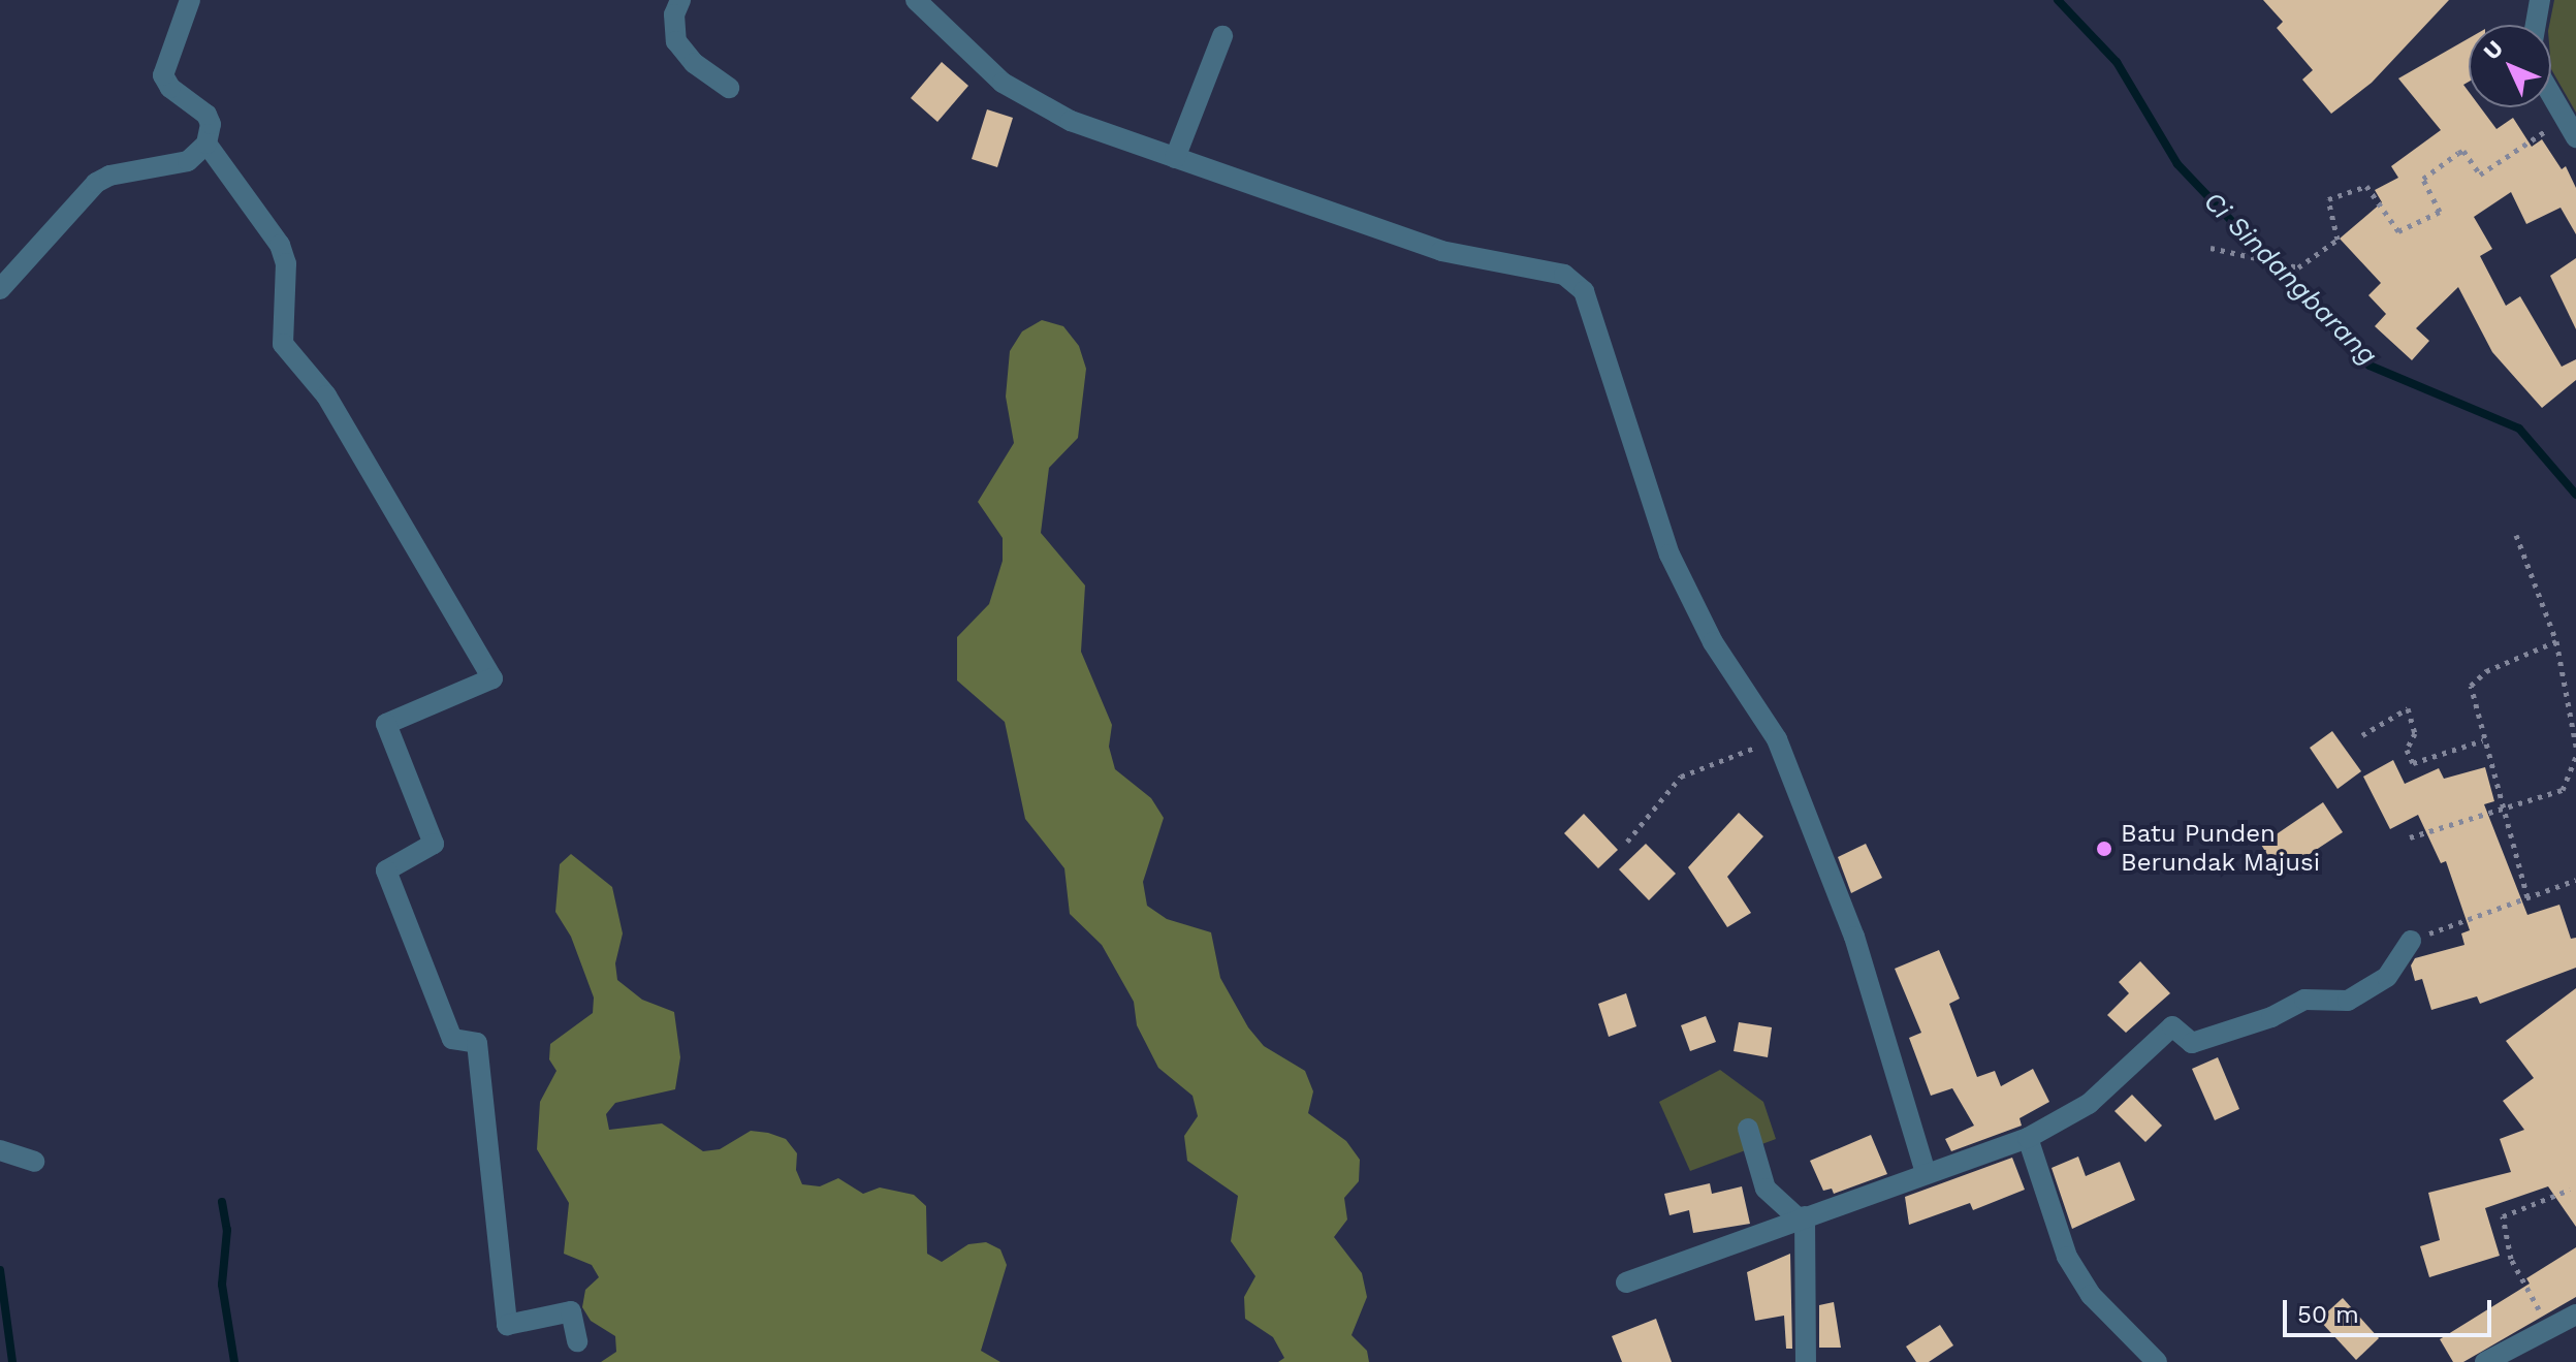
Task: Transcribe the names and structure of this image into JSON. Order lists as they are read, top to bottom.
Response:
{
  "water": ["Ci Sindangbarang"],
  "places": ["Batu Punden Berundak Majusi"],
  "scale_bar": "50 m",
  "north": "top left"
}
